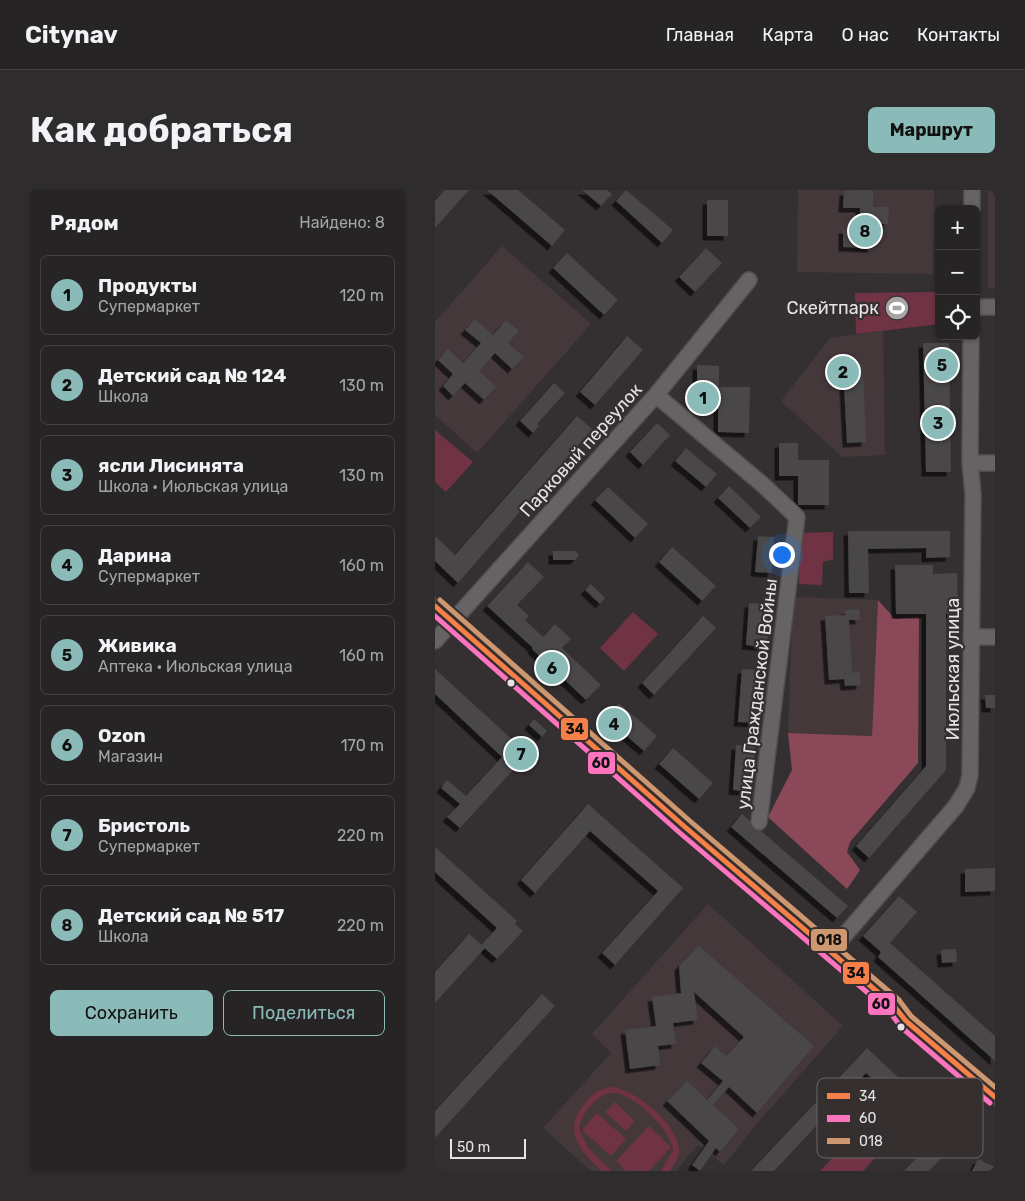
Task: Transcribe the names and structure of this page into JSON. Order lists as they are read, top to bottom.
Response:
{
  "streets": {
    "street": ["Парковый переулок", "Июльская улица", "улица Гражданской Войны"]
  },
  "crossings": [
    ["Парковый переулок", "улица Гражданской Войны"]
  ],
  "places": {
    "sports": ["Скейтпарк"]
  },
  "lines": ["transit line 018", "transit line 34", "transit line 60"],
  "legend": ["34", "60", "018"],
  "scale_bar": "50 m",
  "page": {
    "header": "Citynav",
    "nav": [
      "Главная",
      "Карта",
      "О нас",
      "Контакты"
    ],
    "buttons": [
      "Маршрут",
      ["Сохранить", "Поделиться"]
    ],
    "title": "Как добраться",
    "heading": ["Рядом", "Найдено: 8"],
    "map_buttons": ["+", "−"],
    "pins": [
      "8",
      "5",
      "2",
      "1",
      "3",
      "6",
      "4",
      "7"
    ],
    "list": [
      {
        "mark": "1",
        "name": "Продукты",
        "note": "Супермаркет",
        "value": "120 m"
      },
      {
        "mark": "2",
        "name": "Детский сад № 124",
        "note": "Школа",
        "value": "130 m"
      },
      {
        "mark": "3",
        "name": "ясли Лисинята",
        "note": "Школа · Июльская улица",
        "value": "130 m"
      },
      {
        "mark": "4",
        "name": "Дарина",
        "note": "Супермаркет",
        "value": "160 m"
      },
      {
        "mark": "5",
        "name": "Живика",
        "note": "Аптека · Июльская улица",
        "value": "160 m"
      },
      {
        "mark": "6",
        "name": "Ozon",
        "note": "Магазин",
        "value": "170 m"
      },
      {
        "mark": "7",
        "name": "Бристоль",
        "note": "Супермаркет",
        "value": "220 m"
      },
      {
        "mark": "8",
        "name": "Детский сад № 517",
        "note": "Школа",
        "value": "220 m"
      }
    ],
    "scale": "50 m"
  }
}
